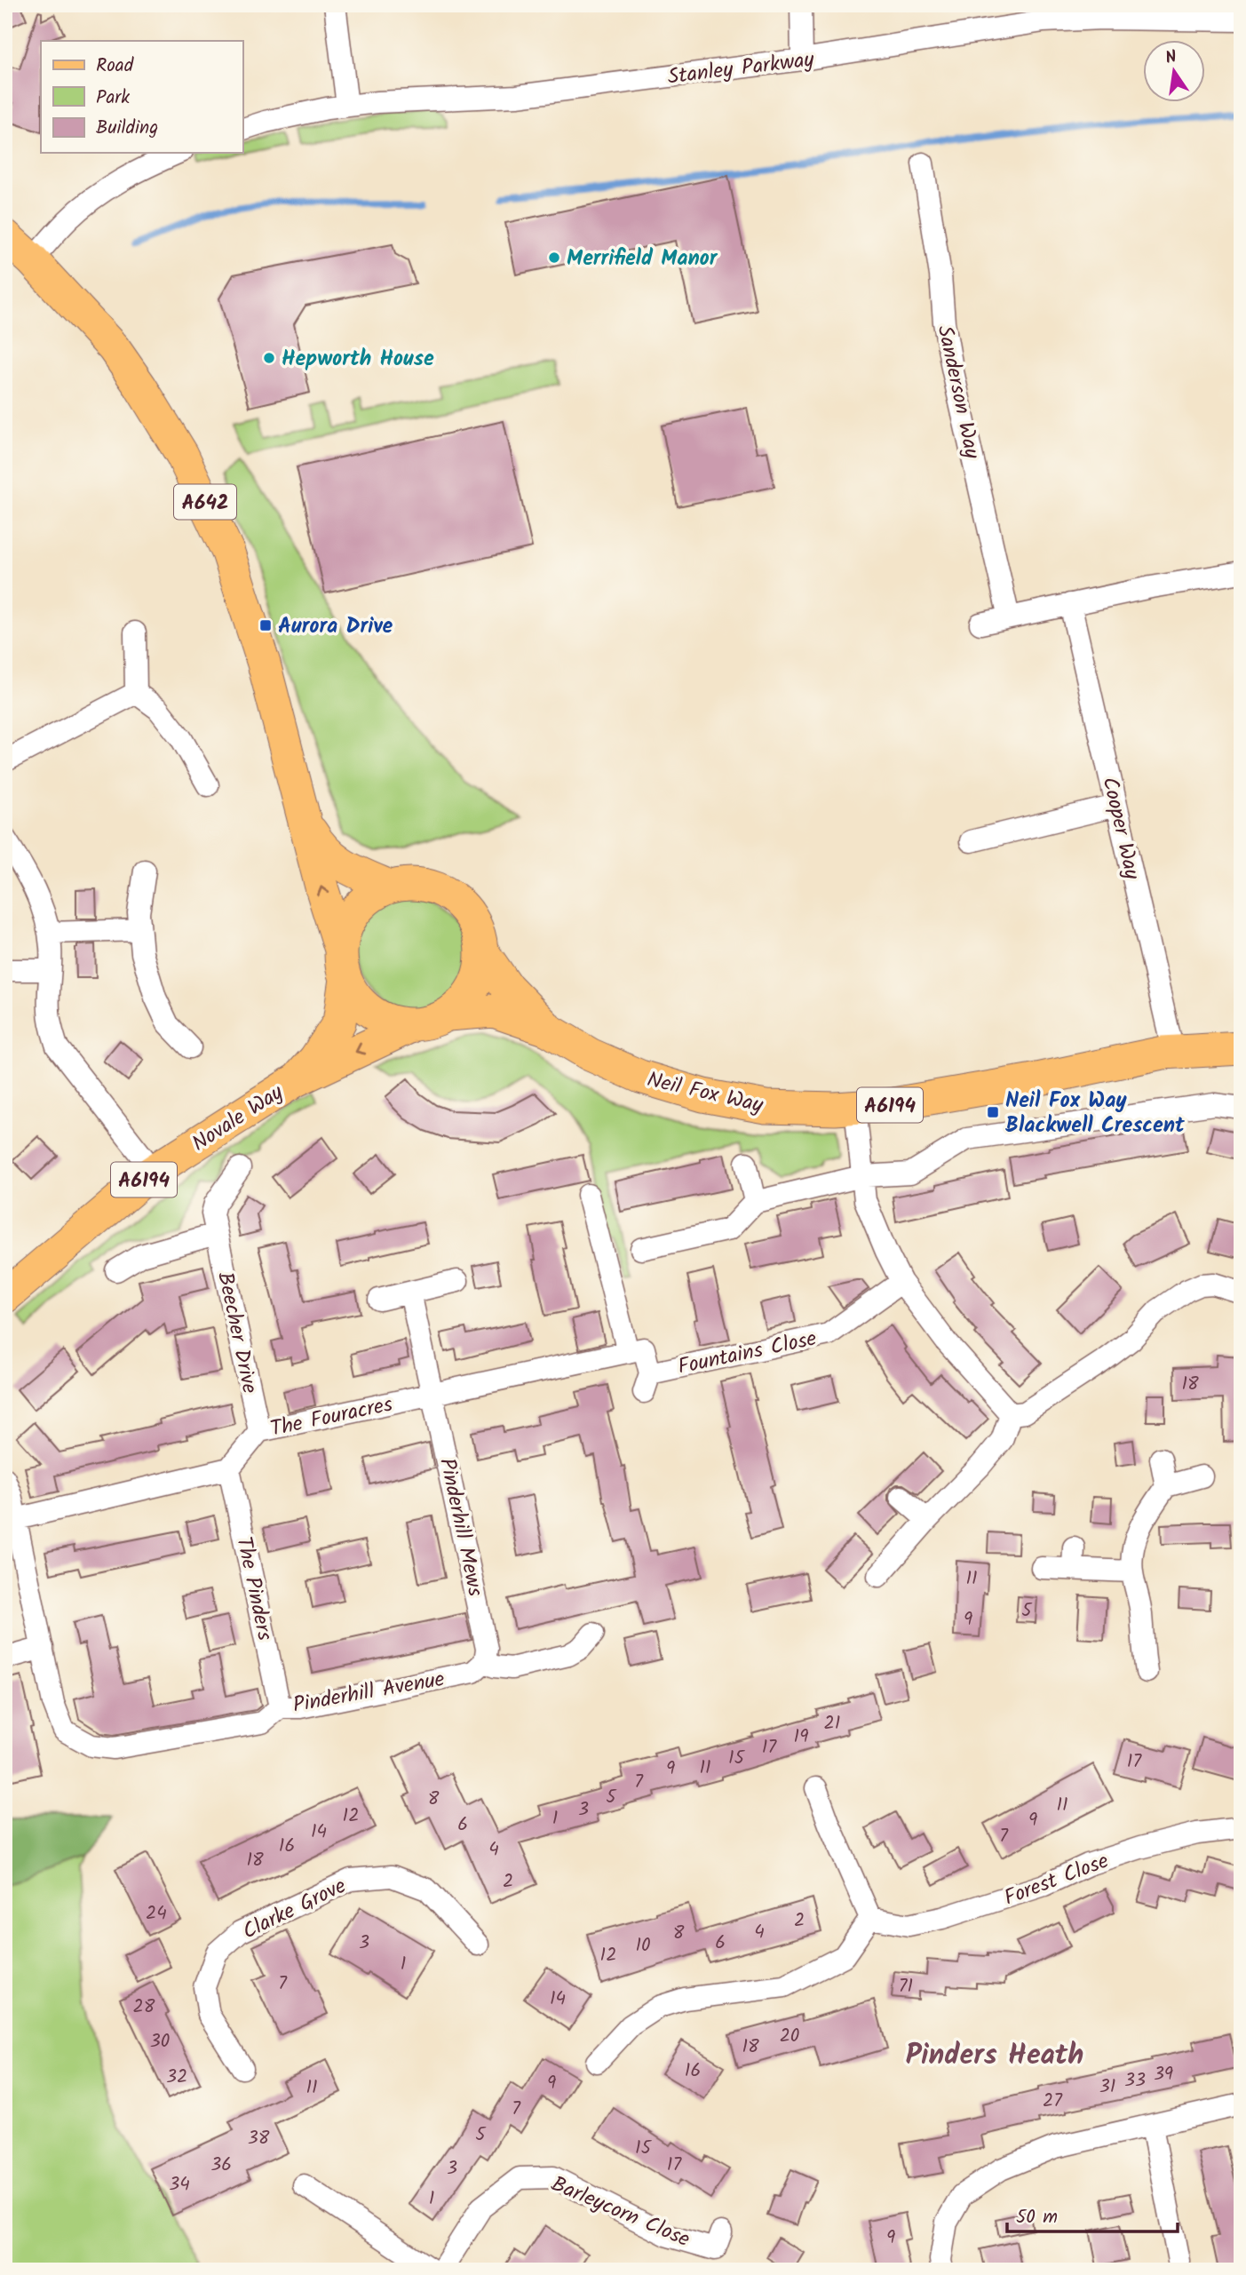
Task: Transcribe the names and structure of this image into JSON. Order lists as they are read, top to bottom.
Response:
{
  "streets": {
    "main road": [
      "A642",
      "Neil Fox Way",
      "A6194",
      "Novale Way"
    ],
    "street": [
      "Stanley Parkway",
      "Sanderson Way",
      "Cooper Way",
      "Beecher Drive",
      "Fountains Close",
      "The Fouracres",
      "Pinderhill Mews",
      "The Pinders",
      "Pinderhill Avenue",
      "Forest Close",
      "Clarke Grove",
      "Barleycorn Close"
    ]
  },
  "crossings": [
    ["A642", "Neil Fox Way"],
    ["A642", "A6194"],
    ["A642", "Novale Way"],
    ["Cooper Way", "Neil Fox Way"],
    ["Neil Fox Way", "A6194"],
    ["Neil Fox Way", "Novale Way"],
    ["A6194", "Novale Way"],
    ["Beecher Drive", "The Fouracres"],
    ["Fountains Close", "The Fouracres"],
    ["The Fouracres", "Pinderhill Mews"],
    ["The Fouracres", "The Pinders"],
    ["Pinderhill Mews", "Pinderhill Avenue"],
    ["The Pinders", "Pinderhill Avenue"]
  ],
  "districts": ["Pinders Heath"],
  "places": {
    "other": ["Merrifield Manor", "Hepworth House"],
    "transit": ["Aurora Drive", "Neil Fox Way Blackwell Crescent"]
  },
  "house_numbers": [
    "18",
    "11",
    "5",
    "9",
    "21",
    "19",
    "17",
    "15",
    "17",
    "11",
    "9",
    "7",
    "5",
    "8",
    "11",
    "3",
    "12",
    "1",
    "9",
    "6",
    "14",
    "7",
    "16",
    "4",
    "18",
    "2",
    "24",
    "2",
    "4",
    "8",
    "3",
    "6",
    "10",
    "12",
    "1",
    "7",
    "71",
    "14",
    "28",
    "20",
    "30",
    "18",
    "16",
    "39",
    "32",
    "33",
    "9",
    "31",
    "11",
    "27",
    "7",
    "5",
    "38",
    "15",
    "36",
    "17",
    "3",
    "34",
    "1",
    "9"
  ],
  "legend": ["Road", "Park", "Building"],
  "scale_bar": "50 m",
  "north": "top"
}
